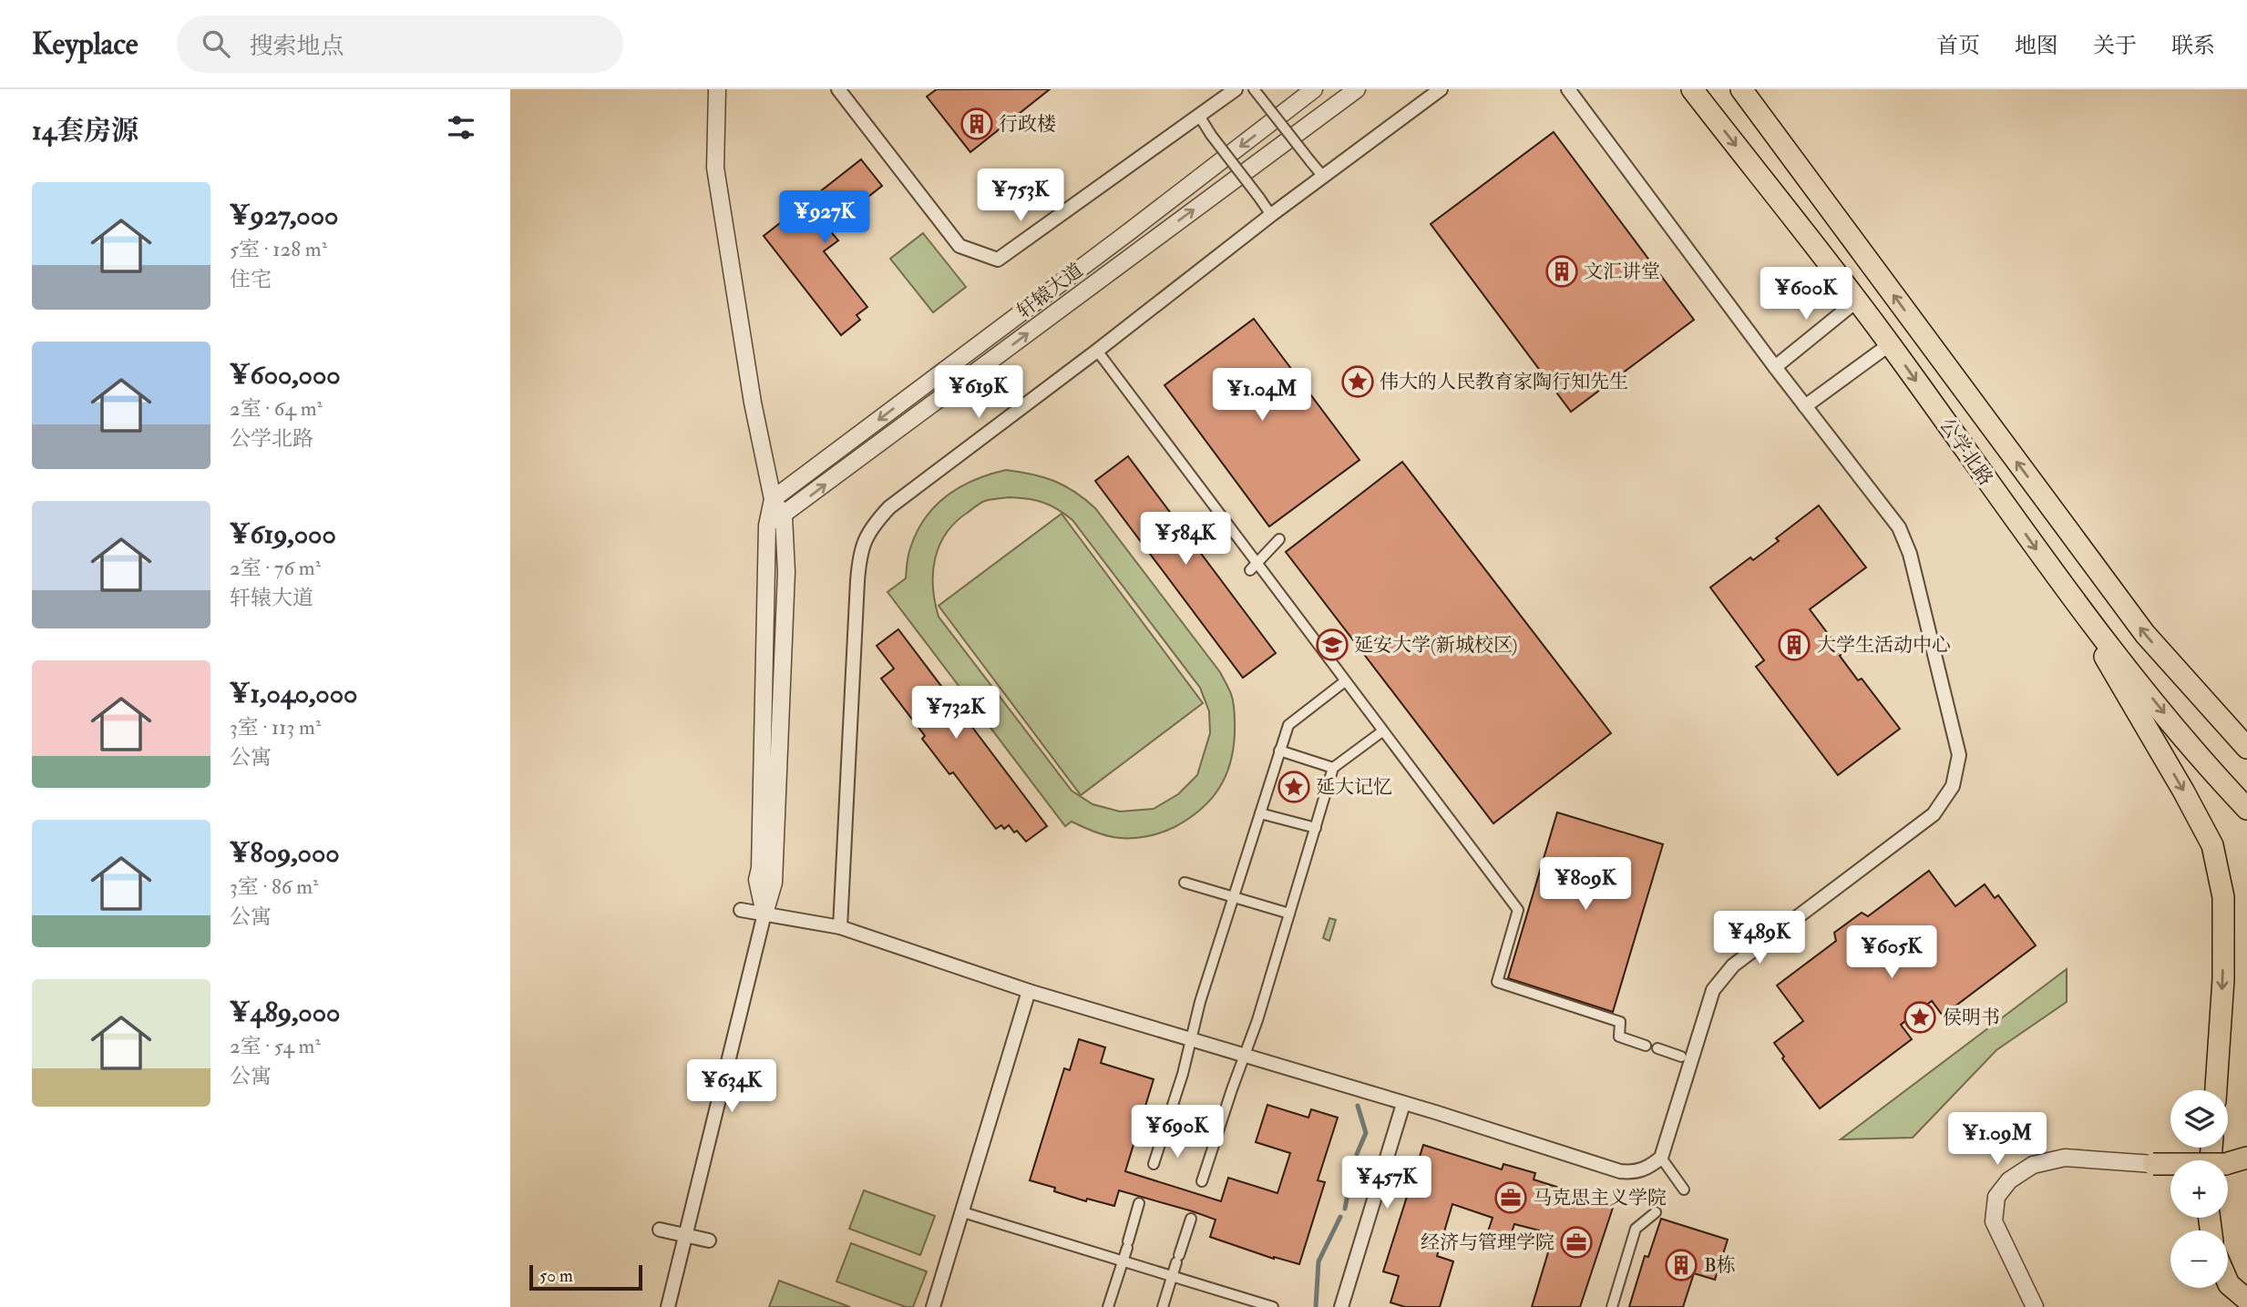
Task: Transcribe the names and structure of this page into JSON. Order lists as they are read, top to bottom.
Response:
{
  "streets": {
    "main road": ["公学北路"],
    "street": ["轩辕大道"]
  },
  "places": {
    "building": [
      "行政楼",
      "文汇讲堂",
      "大学生活动中心",
      "B栋"
    ],
    "place": ["伟大的人民教育家陶行知先生", "延大记忆", "侯明书"],
    "school or university": ["延安大学(新城校区)"],
    "office": ["马克思主义学院", "经济与管理学院"]
  },
  "scale_bar": "50 m",
  "page": {
    "header": "Keyplace",
    "search": "搜索地点",
    "nav": [
      "首页",
      "地图",
      "关于",
      "联系"
    ],
    "heading": "14套房源",
    "list": [
      {
        "name": "¥927,000",
        "note": "5室 · 128 m² · 住宅"
      },
      {
        "name": "¥600,000",
        "note": "2室 · 64 m² · 公学北路"
      },
      {
        "name": "¥619,000",
        "note": "2室 · 76 m² · 轩辕大道"
      },
      {
        "name": "¥1,040,000",
        "note": "3室 · 113 m² · 公寓"
      },
      {
        "name": "¥809,000",
        "note": "3室 · 86 m² · 公寓"
      },
      {
        "name": "¥489,000",
        "note": "2室 · 54 m² · 公寓"
      }
    ],
    "price": [
      "¥753K",
      "¥927K",
      "¥600K",
      "¥619K",
      "¥1.04M",
      "¥584K",
      "¥732K",
      "¥809K",
      "¥489K",
      "¥605K",
      "¥634K",
      "¥690K",
      "¥1.09M",
      "¥457K"
    ],
    "map_buttons": ["+", "−"],
    "scale": "50 m"
  }
}
